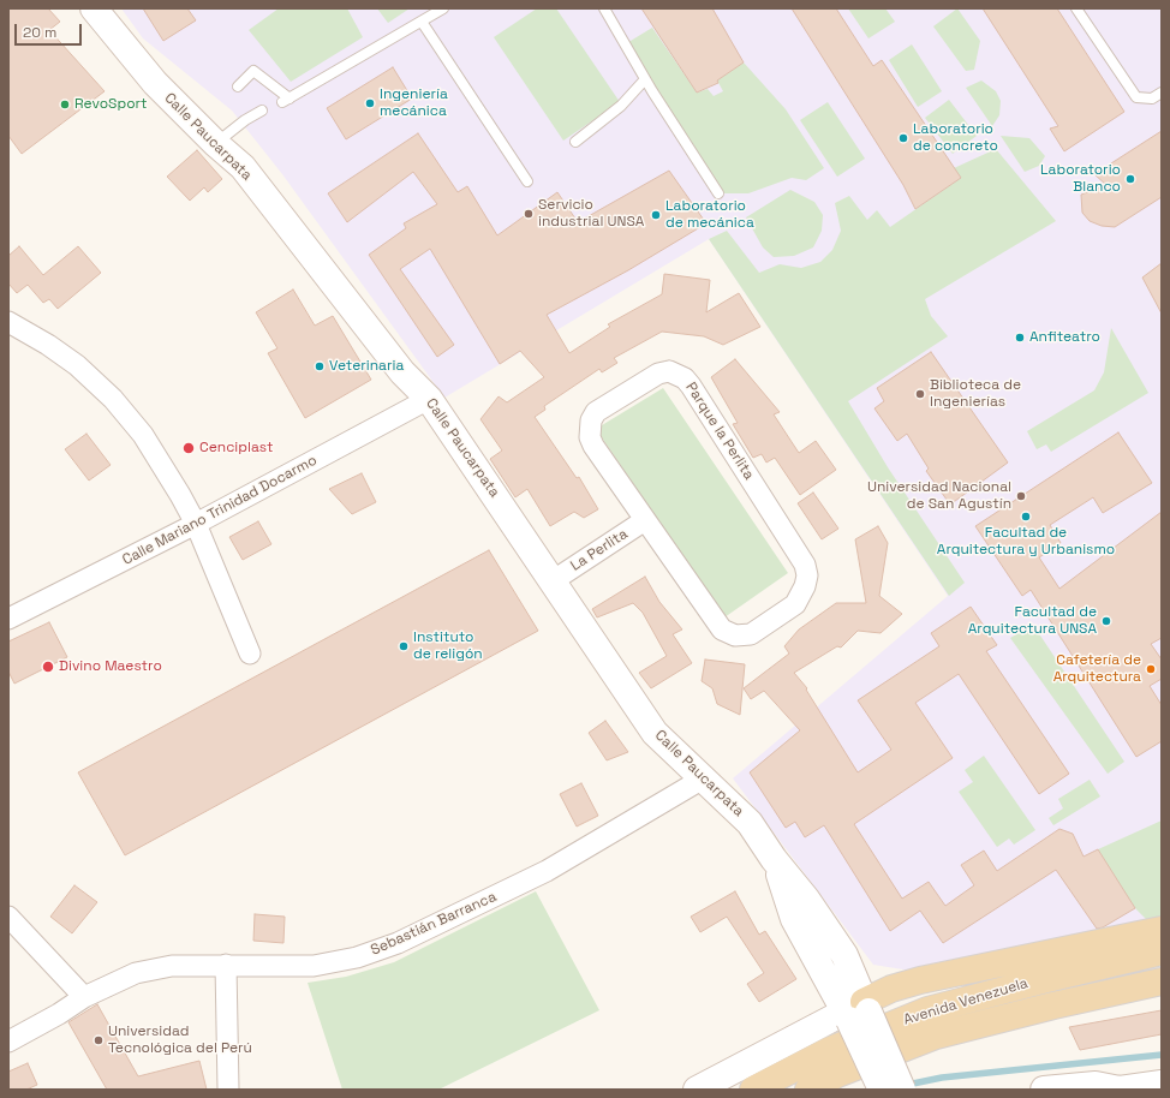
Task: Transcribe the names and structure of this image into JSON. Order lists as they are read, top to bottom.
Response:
{
  "streets": {
    "main road": ["Calle Paucarpata", "Avenida Venezuela"],
    "street": [
      "Parque la Perlita",
      "Calle Mariano Trinidad Docarmo",
      "La Perlita",
      "Sebastián Barranca"
    ]
  },
  "crossings": [
    ["Calle Paucarpata", "Calle Mariano Trinidad Docarmo"],
    ["Calle Paucarpata", "La Perlita"],
    ["Calle Paucarpata", "Sebastián Barranca"],
    ["Parque la Perlita", "La Perlita"]
  ],
  "places": [
    "Ingeniería mecánica",
    "RevoSport",
    "Laboratorio de concreto",
    "Laboratorio Blanco",
    "Servicio industrial UNSA",
    "Laboratorio de mecánica",
    "Anfiteatro",
    "Veterinaria",
    "Biblioteca de Ingenierías",
    "Cenciplast",
    "Universidad Nacional de San Agustín",
    "Facultad de Arquitectura y Urbanismo",
    "Facultad de Arquitectura UNSA",
    "Instituto de religón",
    "Divino Maestro",
    "Cafetería de Arquitectura",
    "Universidad Tecnológica del Perú"
  ],
  "scale_bar": "20 m"
}
